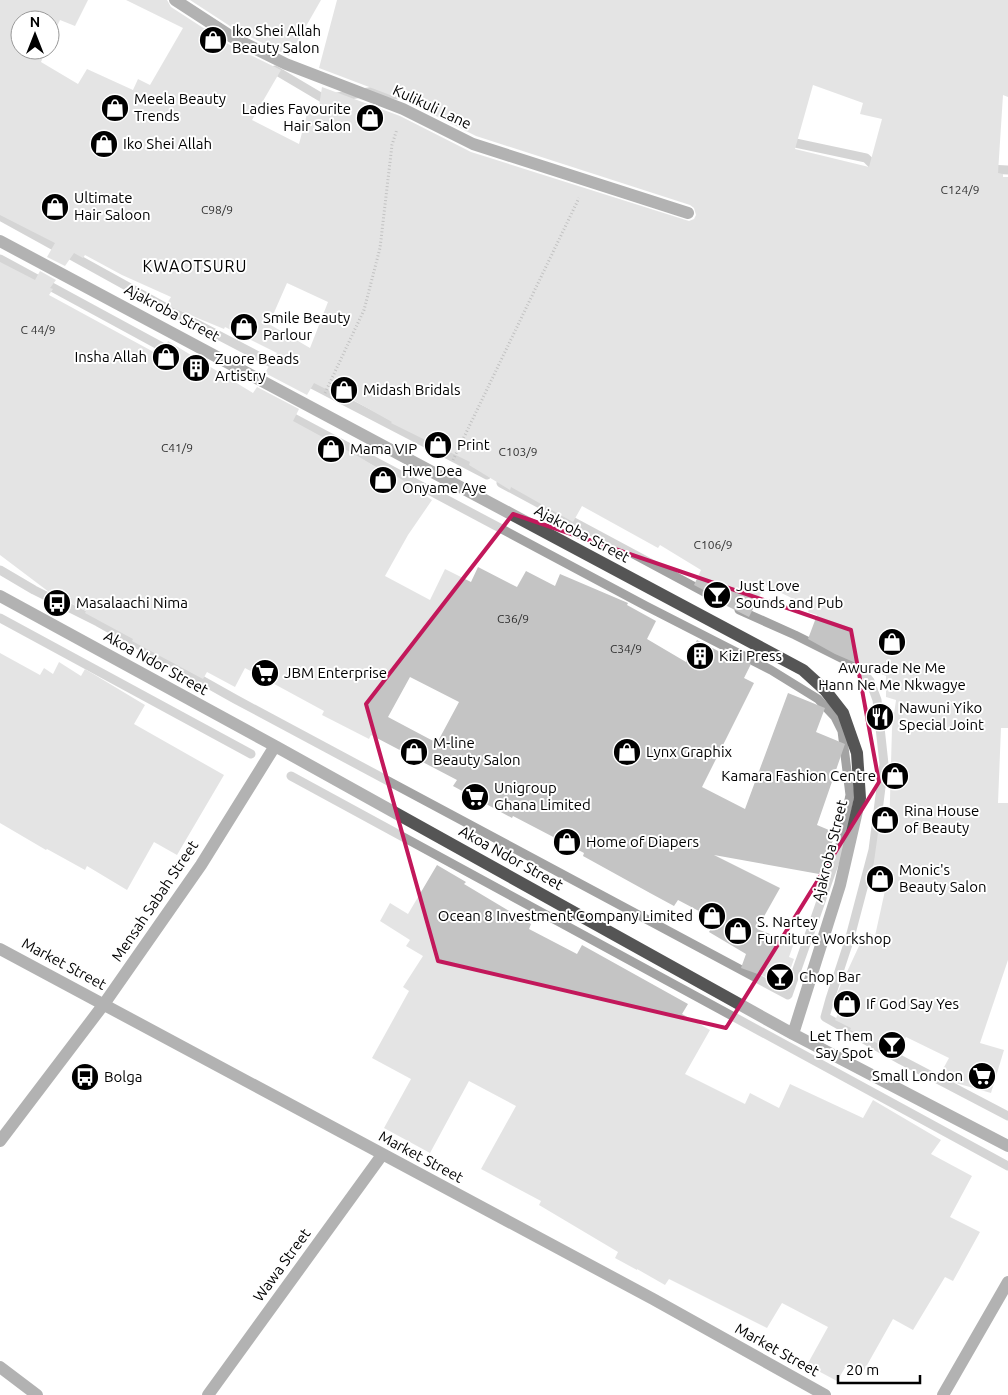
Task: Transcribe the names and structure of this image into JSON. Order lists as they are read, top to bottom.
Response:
{
  "streets": {
    "street": [
      "Kulikuli Lane",
      "Ajakroba Street",
      "Akoa Ndor Street",
      "Mensah Sabah Street",
      "Market Street",
      "Wawa Street"
    ]
  },
  "crossings": [
    ["Ajakroba Street", "Akoa Ndor Street"],
    ["Akoa Ndor Street", "Mensah Sabah Street"],
    ["Mensah Sabah Street", "Market Street"],
    ["Market Street", "Wawa Street"]
  ],
  "districts": ["KWAOTSURU"],
  "places": {
    "shop": [
      "Iko Shei Allah Beauty Salon",
      "Meela Beauty Trends",
      "Ladies Favourite Hair Salon",
      "Iko Shei Allah",
      "Ultimate Hair Saloon",
      "Smile Beauty Parlour",
      "Insha Allah",
      "Midash Bridals",
      "Print",
      "Mama VIP",
      "Hwe Dea Onyame Aye",
      "Awurade Ne Me Hann Ne Me Nkwagye",
      "M-line Beauty Salon",
      "Lynx Graphix",
      "Kamara Fashion Centre",
      "Rina House of Beauty",
      "Home of Diapers",
      "Monic's Beauty Salon",
      "Ocean 8 Investment Company Limited",
      "S. Nartey Furniture Workshop",
      "If God Say Yes"
    ],
    "building": ["Zuore Beads Artistry", "Kizi Press"],
    "bar": ["Just Love Sounds and Pub", "Chop Bar", "Let Them Say Spot"],
    "bus stop": ["Masalaachi Nima", "Bolga"],
    "supermarket": ["JBM Enterprise", "Unigroup Ghana Limited", "Small London"],
    "restaurant": ["Nawuni Yiko Special Joint"]
  },
  "house_numbers": [
    "C124/9",
    "C98/9",
    "C 44/9",
    "C41/9",
    "C103/9",
    "C106/9",
    "C36/9",
    "C34/9"
  ],
  "scale_bar": "20 m",
  "north": "top"
}
